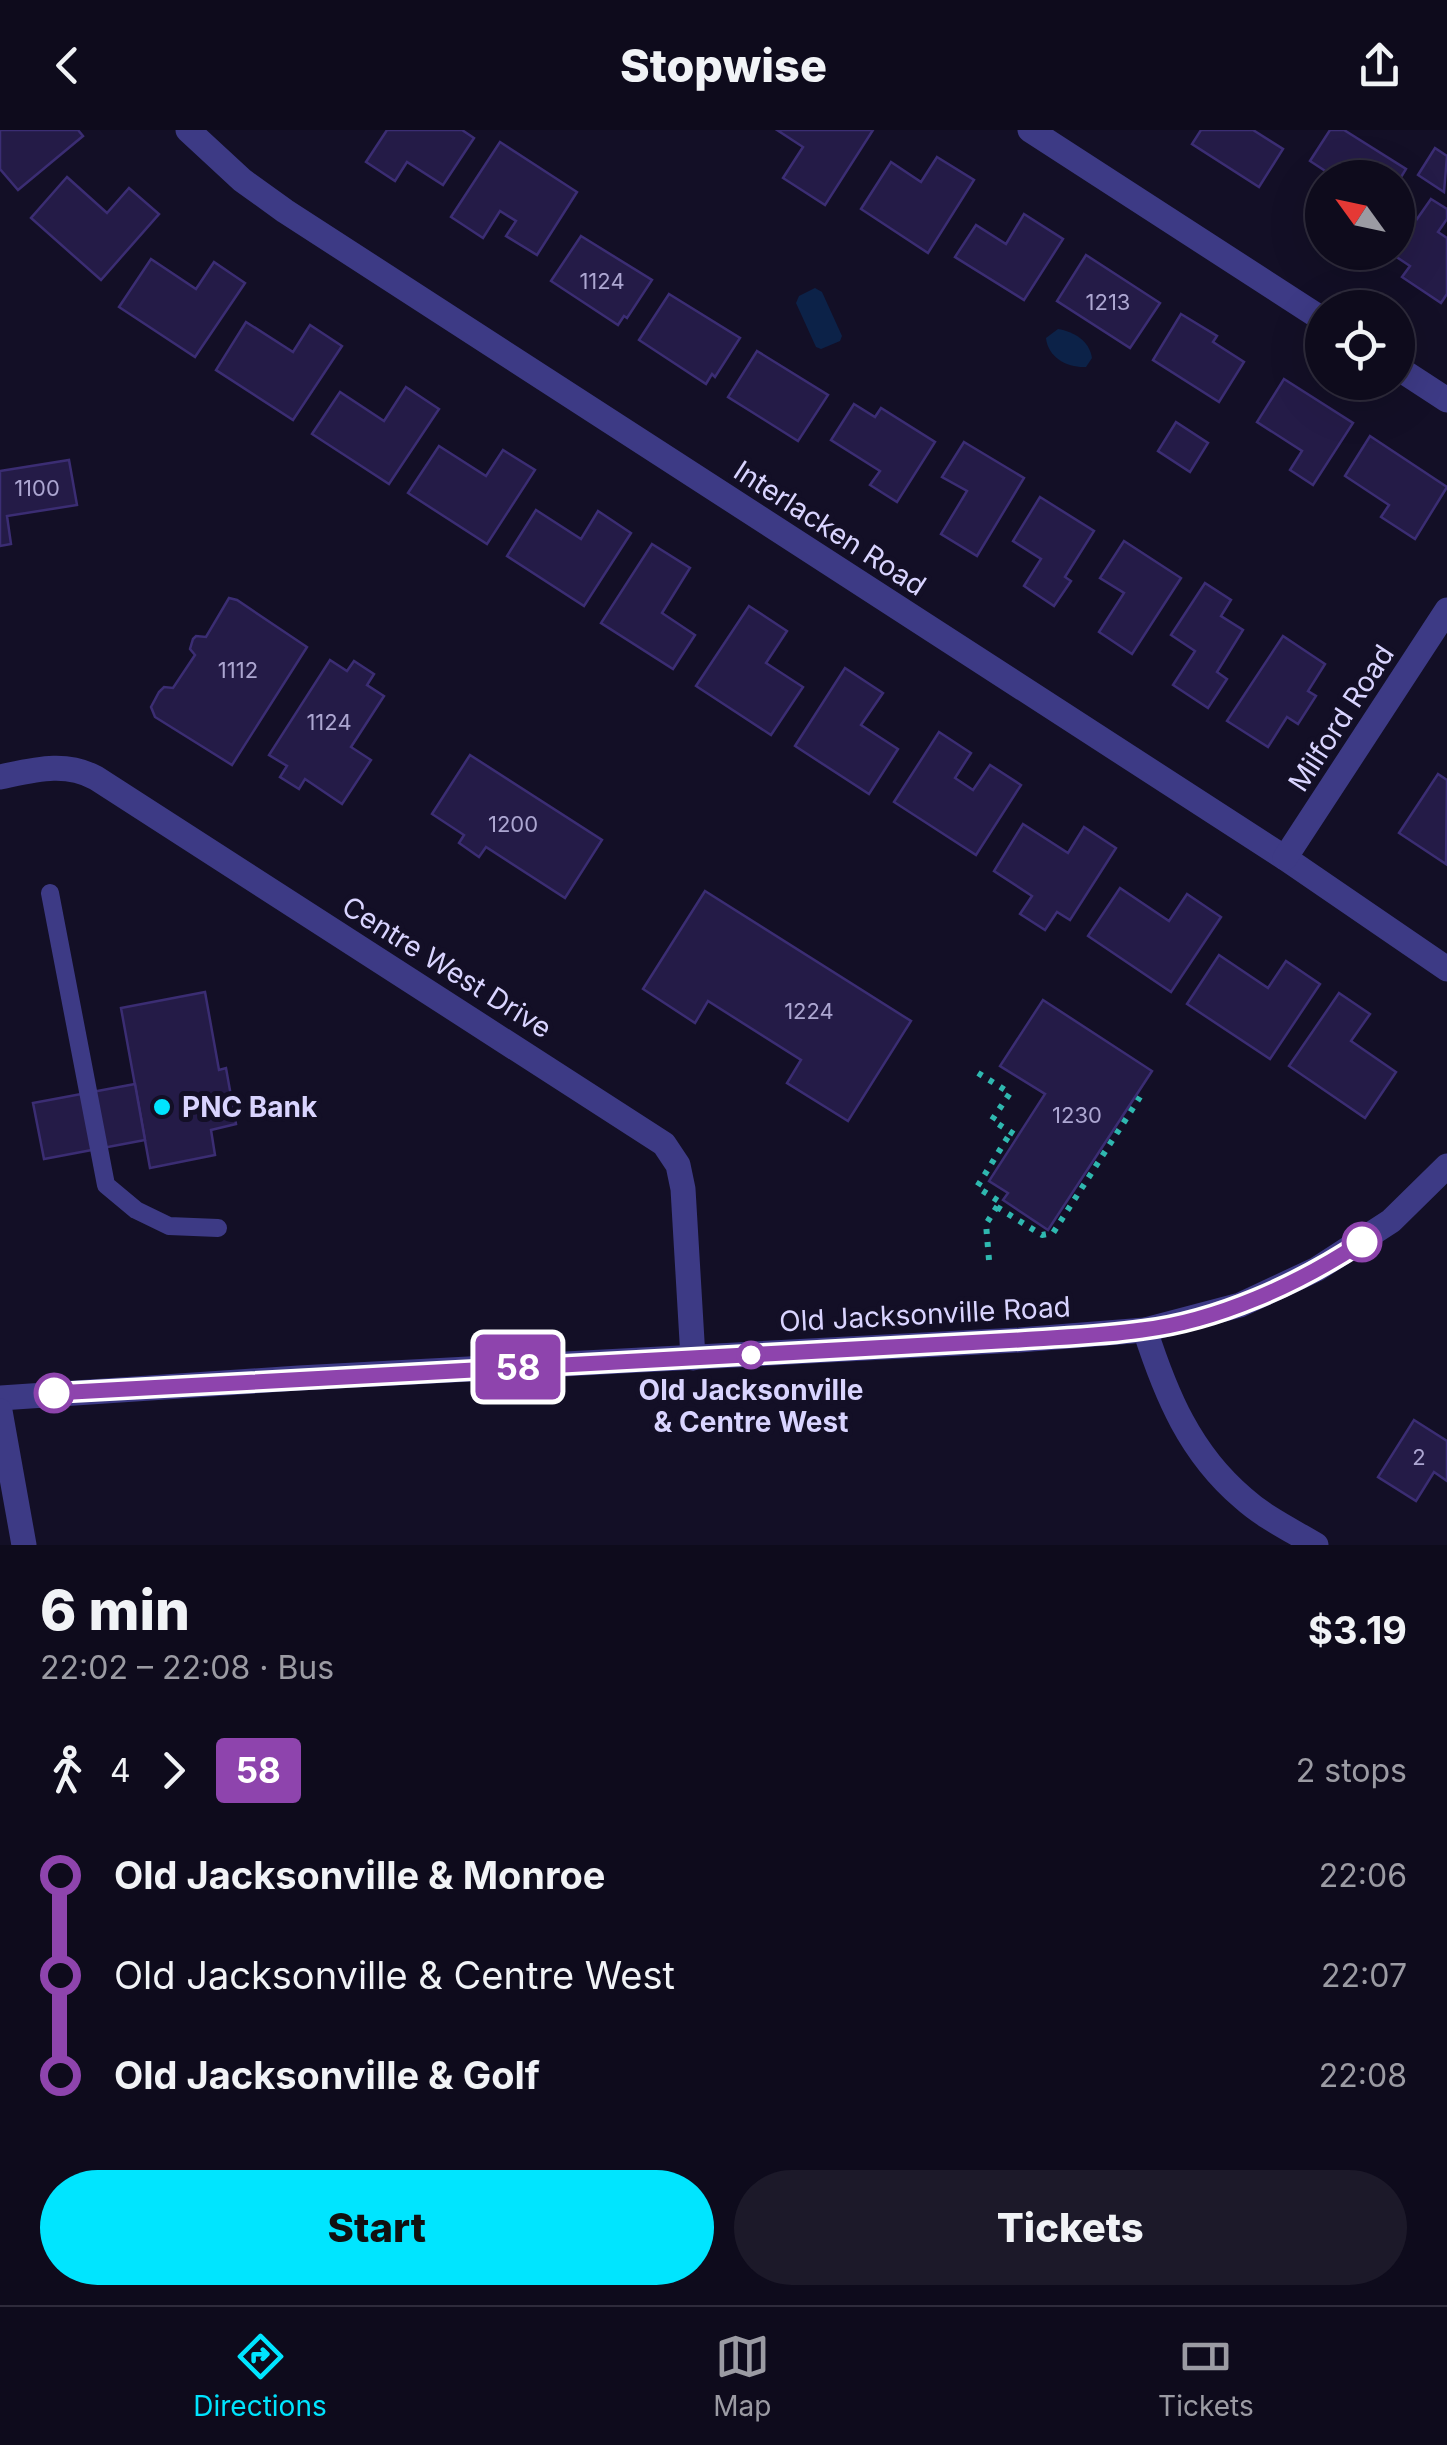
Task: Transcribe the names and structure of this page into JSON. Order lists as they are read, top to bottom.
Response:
{
  "streets": {
    "street": [
      "Interlacken Road",
      "Milford Road",
      "Centre West Drive",
      "Old Jacksonville Road"
    ]
  },
  "crossings": [
    ["Interlacken Road", "Milford Road"],
    ["Centre West Drive", "Old Jacksonville Road"]
  ],
  "places": ["PNC Bank", "Old Jacksonville & Centre West"],
  "lines": ["bus line 58"],
  "house_numbers": [
    "1124",
    "1213",
    "1100",
    "1112",
    "1124",
    "1200",
    "1224",
    "1230",
    "2"
  ],
  "north": "top left",
  "page": {
    "header": "Stopwise",
    "on_map": "58",
    "heading": ["6 min", "22:02 – 22:08 · Bus", "$3.19"],
    "legs": ["4", "58", "2 stops"],
    "list": [
      {
        "name": "Old Jacksonville & Monroe",
        "value": "22:06"
      },
      {
        "name": "Old Jacksonville & Centre West",
        "value": "22:07"
      },
      {
        "name": "Old Jacksonville & Golf",
        "value": "22:08"
      }
    ],
    "buttons": ["Start", "Tickets"],
    "tabs": ["Directions", "Map", "Tickets"]
  }
}
